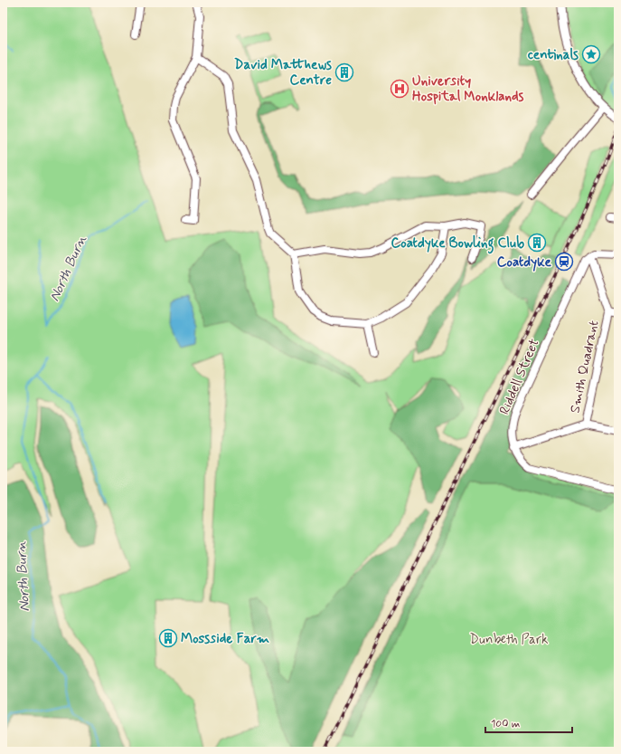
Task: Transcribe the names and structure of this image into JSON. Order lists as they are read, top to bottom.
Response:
{
  "streets": {
    "street": ["Smith Quadrant", "Riddell Street"]
  },
  "water": ["North Burn"],
  "parks": ["Dunbeth Park"],
  "places": {
    "place": ["centinals"],
    "building": ["David Matthews Centre", "Coatdyke Bowling Club", "Mossside Farm"],
    "hospital": ["University Hospital Monklands"],
    "station": ["Coatdyke"]
  },
  "scale_bar": "100 m"
}
